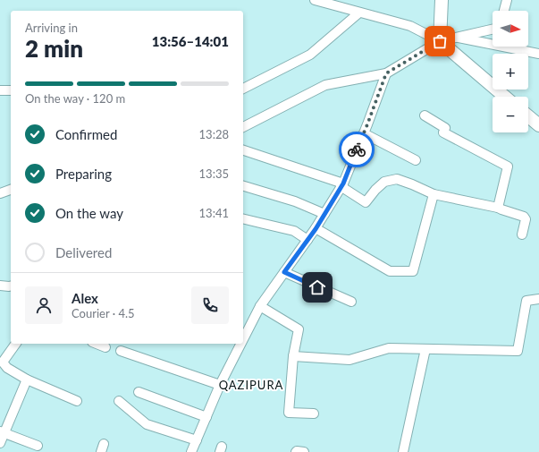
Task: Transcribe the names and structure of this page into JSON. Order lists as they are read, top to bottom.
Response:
{
  "districts": ["QAZIPURA"],
  "north": "right",
  "page": {
    "map_buttons": ["+", "−"],
    "heading": ["2 min", "Arriving in", "13:56–14:01"],
    "panel": ["Alex", "Courier · 4.5"],
    "bar": "On the way · 120 m",
    "list": [
      ["Confirmed", "13:28"],
      ["Preparing", "13:35"],
      ["On the way", "13:41"],
      "Delivered"
    ]
  }
}
